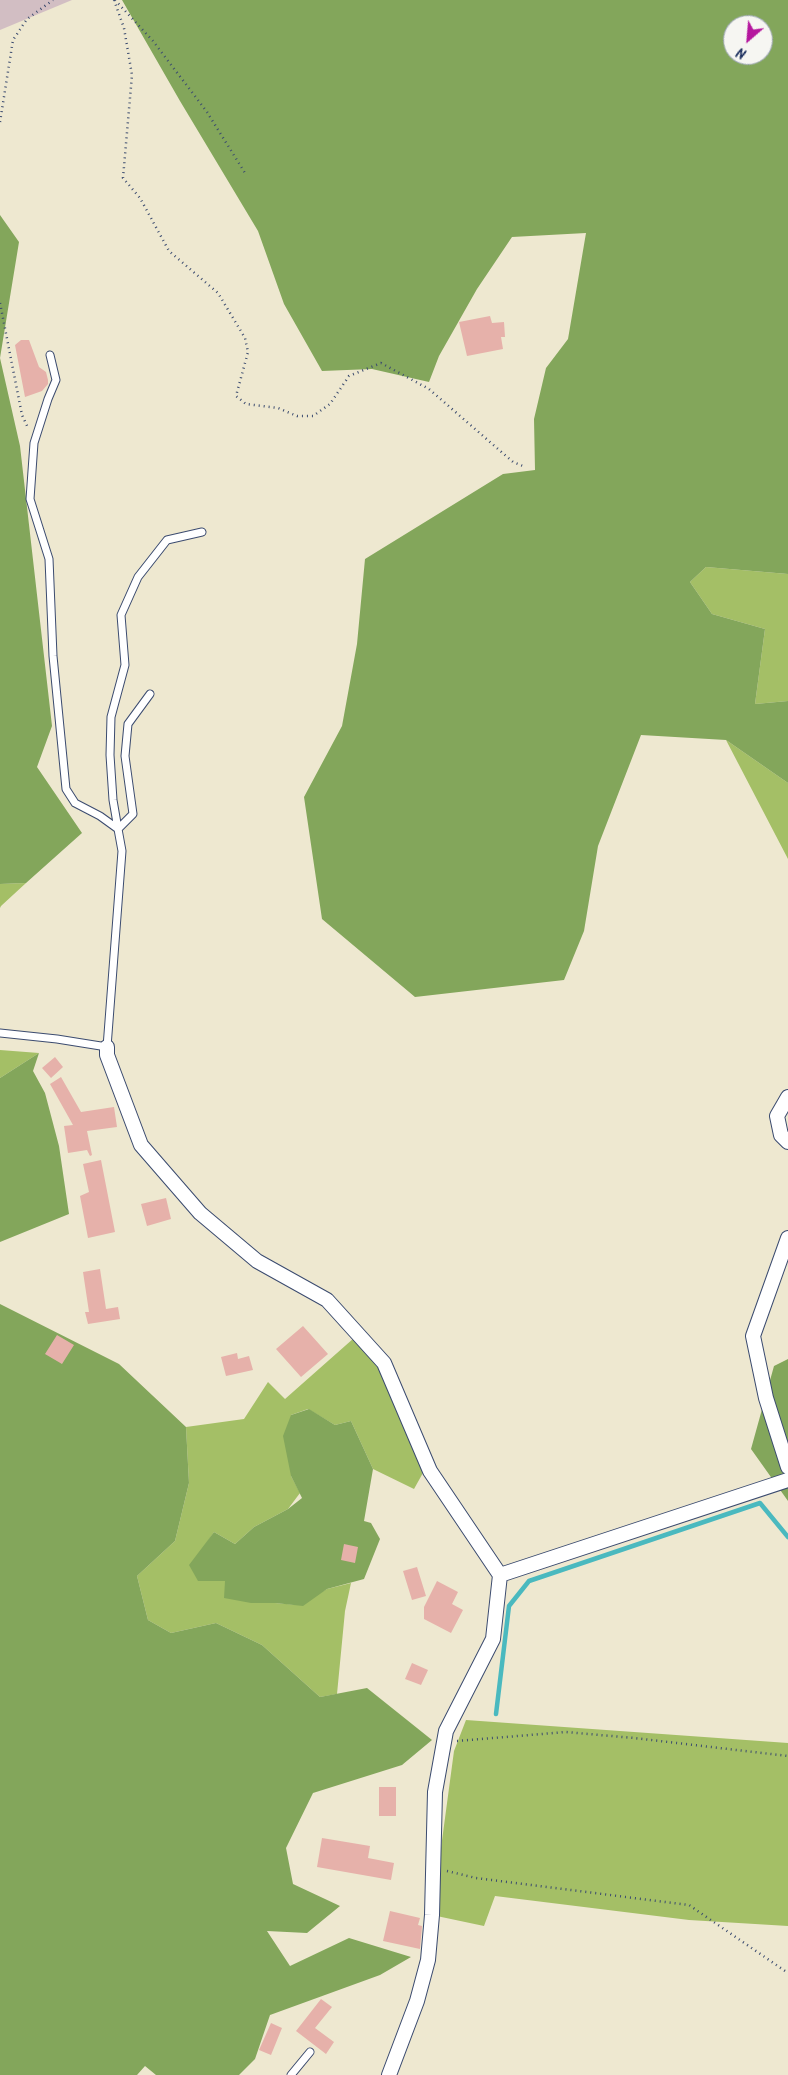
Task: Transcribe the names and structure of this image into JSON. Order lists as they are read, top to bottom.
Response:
{
  "north": "bottom left"
}
